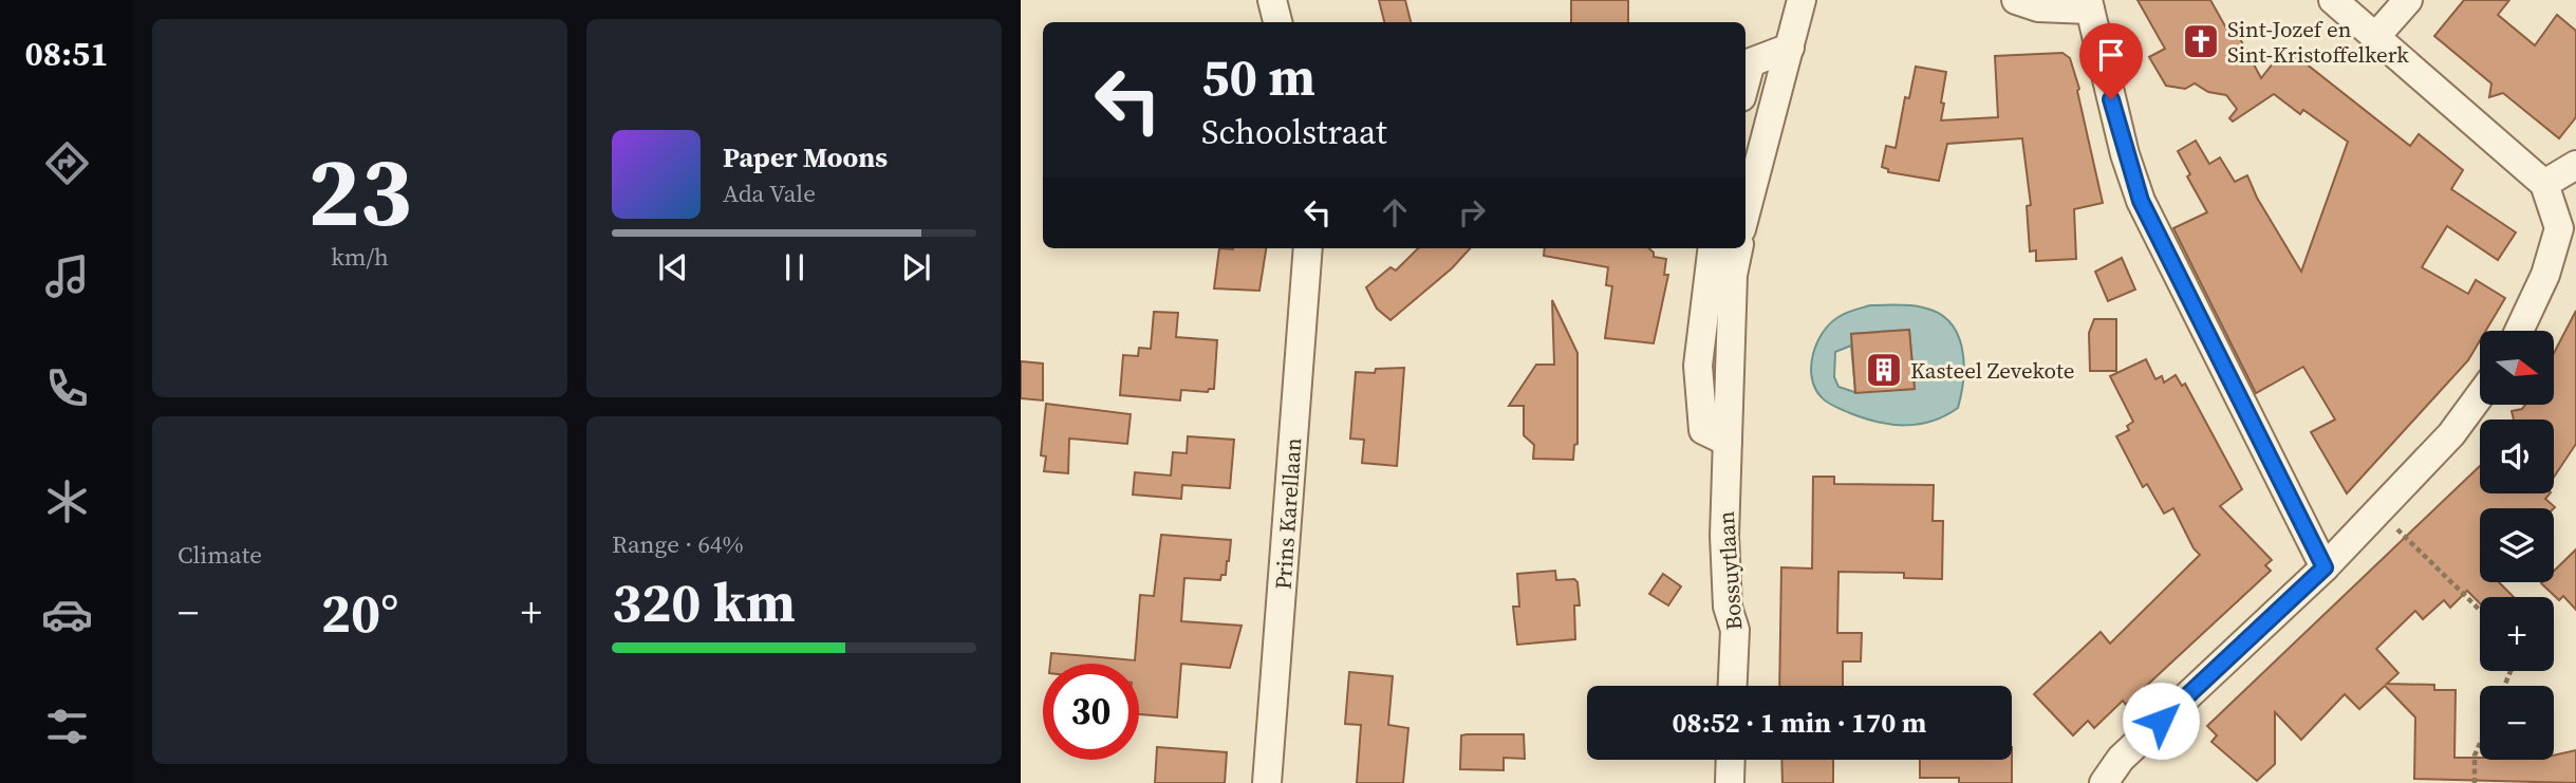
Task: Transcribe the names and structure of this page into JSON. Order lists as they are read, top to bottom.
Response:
{
  "streets": {
    "street": ["Prins Karellaan", "Bossuytlaan"]
  },
  "places": {
    "church": ["Sint-Jozef en Sint-Kristoffelkerk"],
    "building": ["Kasteel Zevekote"]
  },
  "north": "right",
  "page": {
    "tabs": "08:51",
    "tile": [
      ["23", "km/h"],
      "Climate",
      ["Range · 64%", "320 km"]
    ],
    "turn": ["50 m", "Schoolstraat"],
    "song": ["Paper Moons", "Ada Vale"],
    "map_buttons": ["+", "−"],
    "heat": ["−", "20°", "+"],
    "limit": "30",
    "trip": "08:52 · 1 min · 170 m"
  }
}
